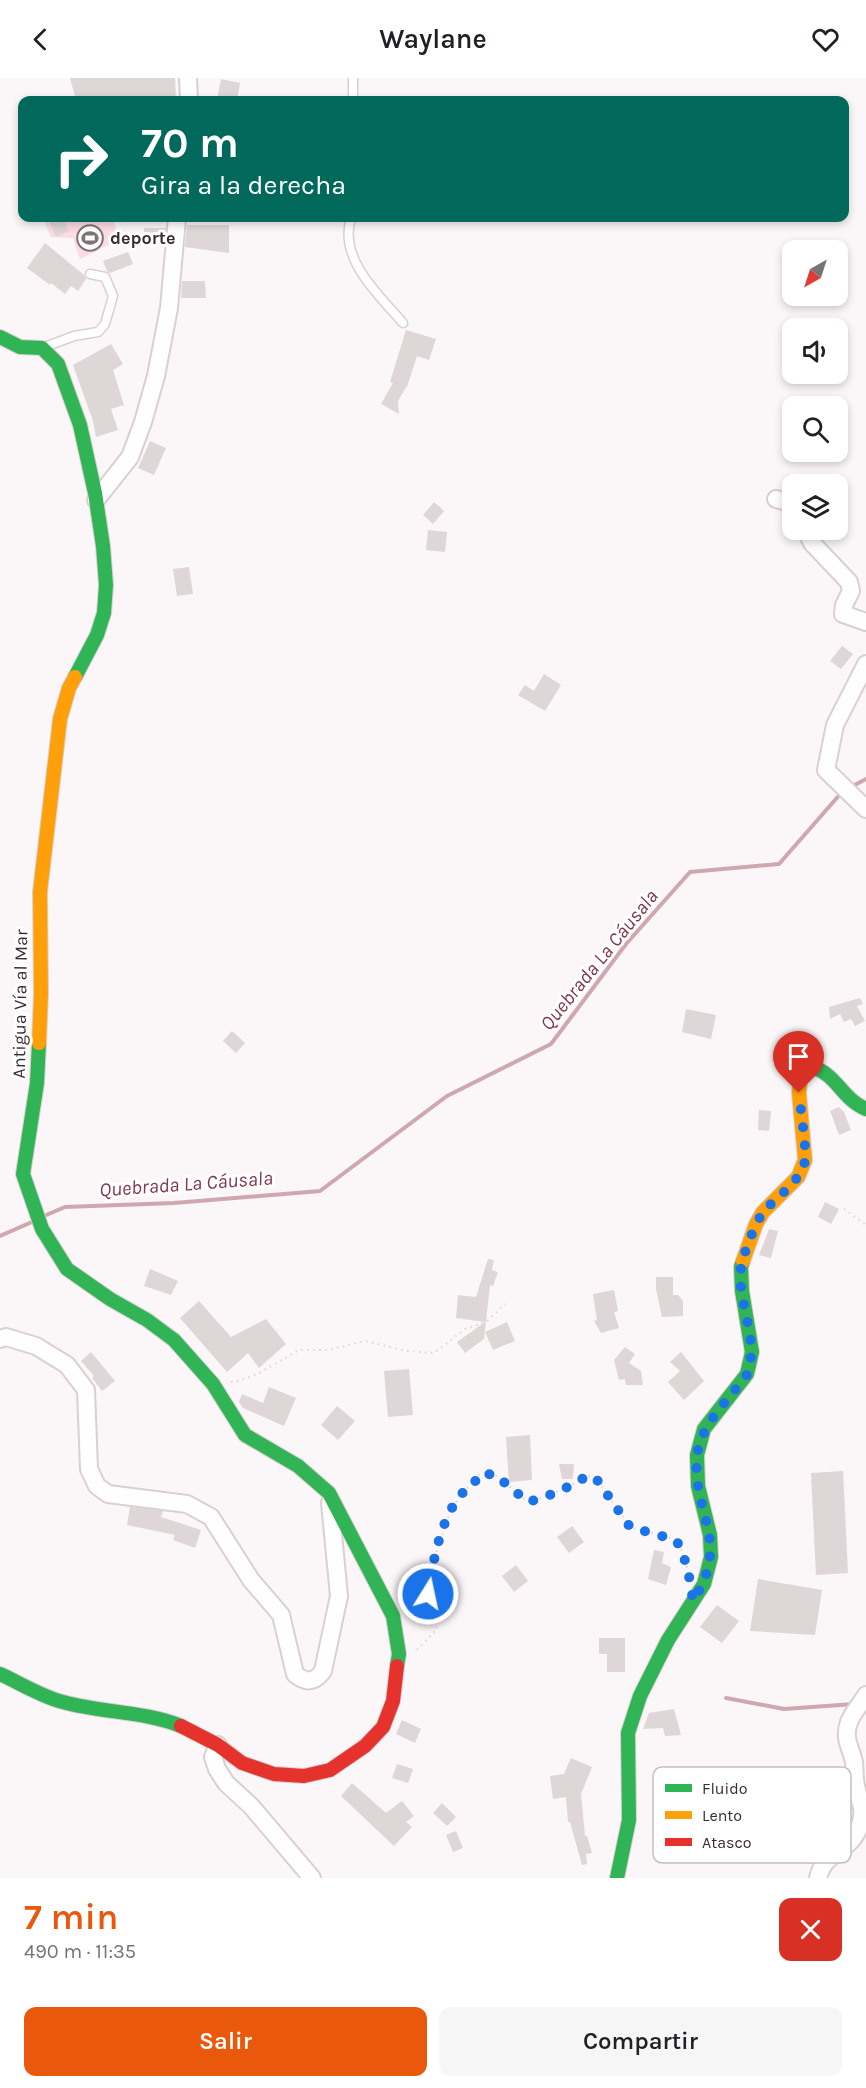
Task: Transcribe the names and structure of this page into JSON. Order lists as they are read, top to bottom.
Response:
{
  "streets": {
    "main road": ["Antigua Vía al Mar"]
  },
  "water": ["Quebrada La Cáusala"],
  "places": {
    "sports": ["deporte"]
  },
  "legend": ["Fluido", "Lento", "Atasco"],
  "north": "bottom left",
  "page": {
    "header": "Waylane",
    "turn": ["70 m", "Gira a la derecha"],
    "heading": ["7 min", "490 m · 11:35"],
    "buttons": ["Salir", "Compartir"]
  }
}
